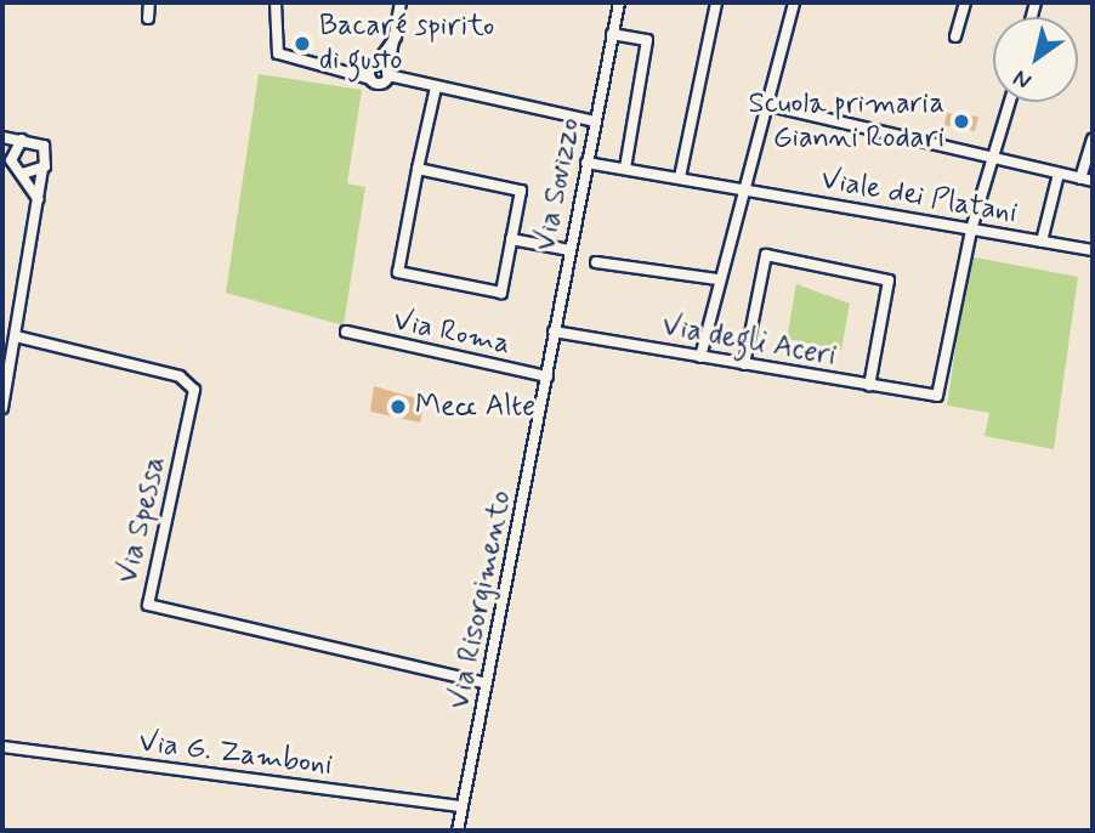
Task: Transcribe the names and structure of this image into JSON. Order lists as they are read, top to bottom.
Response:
{
  "streets": {
    "street": [
      "Via Sovizzo",
      "Viale dei Platani",
      "Via Roma",
      "Via degli Aceri",
      "Via Spessa",
      "Via Risorgimento",
      "Via G. Zamboni"
    ]
  },
  "crossings": [
    ["Via Sovizzo", "Viale dei Platani"],
    ["Via Sovizzo", "Via Roma"],
    ["Via Sovizzo", "Via degli Aceri"],
    ["Via Sovizzo", "Via Risorgimento"],
    ["Viale dei Platani", "Via degli Aceri"],
    ["Via Roma", "Via Risorgimento"],
    ["Via Spessa", "Via Risorgimento"],
    ["Via Risorgimento", "Via G. Zamboni"]
  ],
  "places": ["Bacaré spirito di gusto", "Scuola primaria Gianni Rodari", "Mecc Alte"],
  "north": "bottom left"
}
